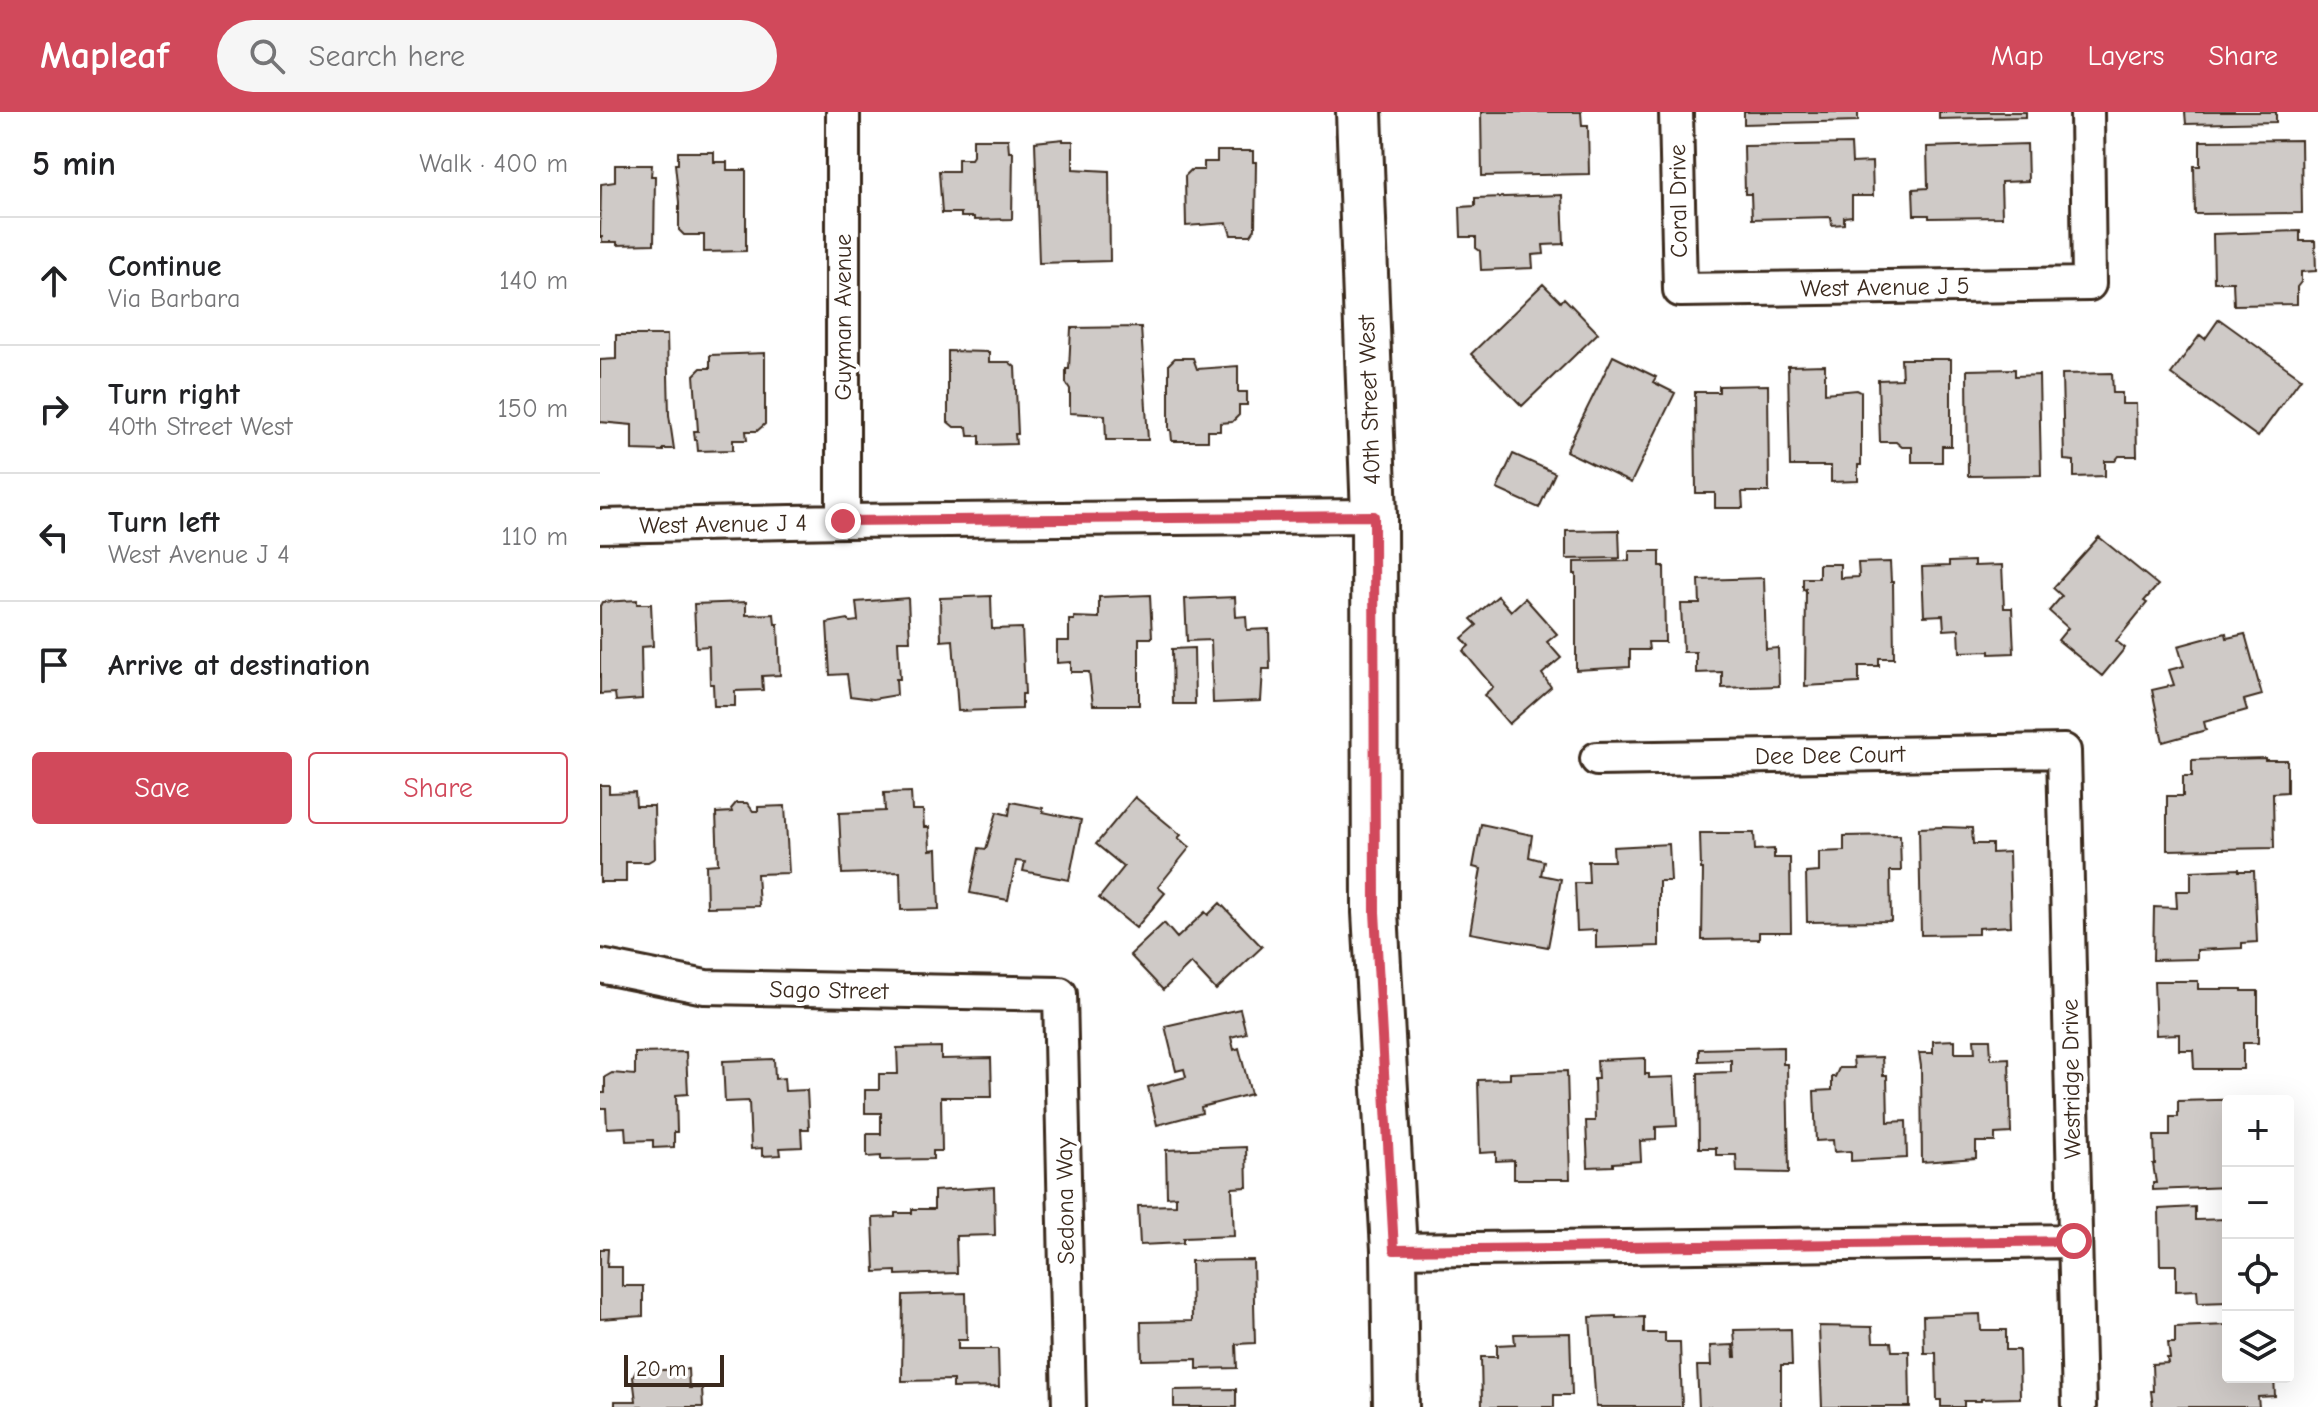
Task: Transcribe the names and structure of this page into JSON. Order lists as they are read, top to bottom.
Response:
{
  "streets": {
    "main road": ["40th Street West"],
    "street": [
      "Coral Drive",
      "West Avenue J 5",
      "Guyman Avenue",
      "West Avenue J 4",
      "Dee Dee Court",
      "Sago Street",
      "Westridge Drive",
      "Sedona Way"
    ]
  },
  "crossings": [
    ["Coral Drive", "West Avenue J 5"],
    ["Guyman Avenue", "West Avenue J 4"],
    ["40th Street West", "West Avenue J 4"],
    ["Dee Dee Court", "Westridge Drive"],
    ["Sago Street", "Sedona Way"]
  ],
  "scale_bar": "20 m",
  "page": {
    "header": "Mapleaf",
    "search": "Search here",
    "nav": ["Map", "Layers", "Share"],
    "heading": ["5 min", "Walk · 400 m"],
    "list": [
      ["Continue", "Via Barbara", "140 m"],
      ["Turn right", "40th Street West", "150 m"],
      ["Turn left", "West Avenue J 4", "110 m"],
      "Arrive at destination"
    ],
    "buttons": ["Save", "Share"],
    "map_buttons": ["+", "−"],
    "scale": "20 m"
  }
}
